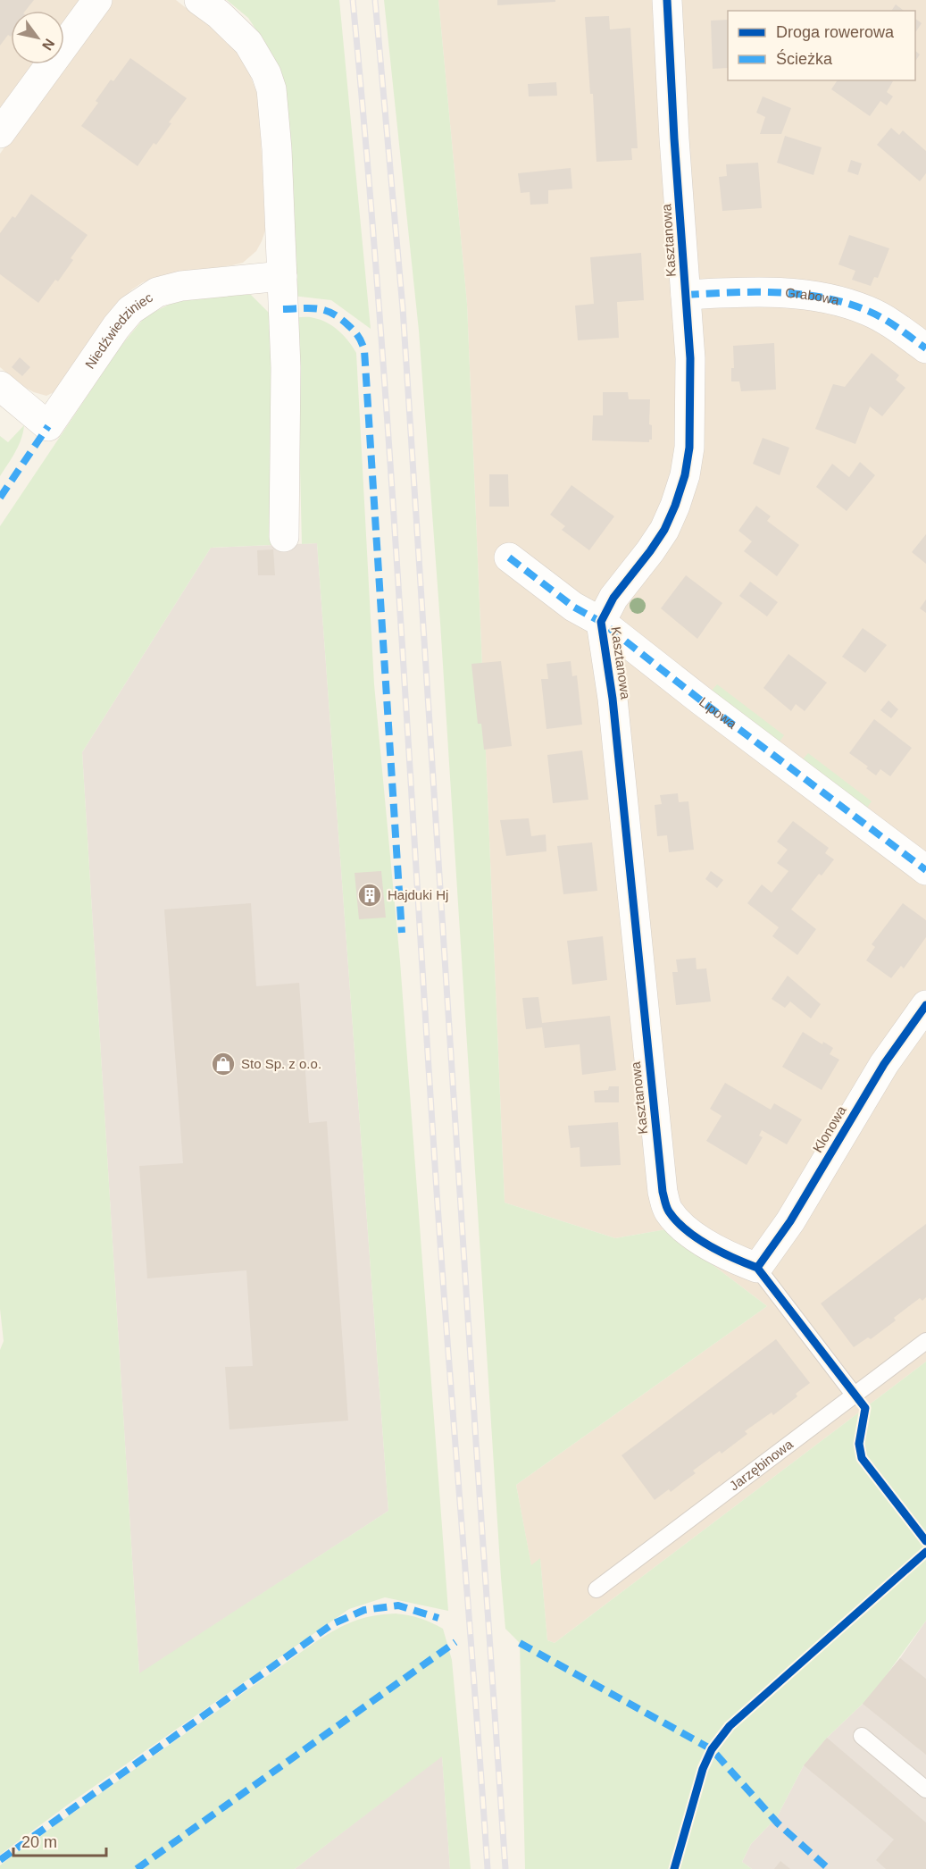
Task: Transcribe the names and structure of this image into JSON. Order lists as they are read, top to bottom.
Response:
{
  "streets": {
    "street": [
      "Kasztanowa",
      "Grabowa",
      "Niedźwiedziniec",
      "Lipowa",
      "Klonowa"
    ],
    "lane": ["Jarzębinowa"]
  },
  "crossings": [
    ["Kasztanowa", "Grabowa"],
    ["Kasztanowa", "Lipowa"],
    ["Kasztanowa", "Klonowa"]
  ],
  "places": {
    "building": ["Hajduki Hj"],
    "shop": ["Sto Sp. z o.o."]
  },
  "legend": ["Droga rowerowa", "Ścieżka"],
  "scale_bar": "20 m",
  "north": "bottom right"
}
